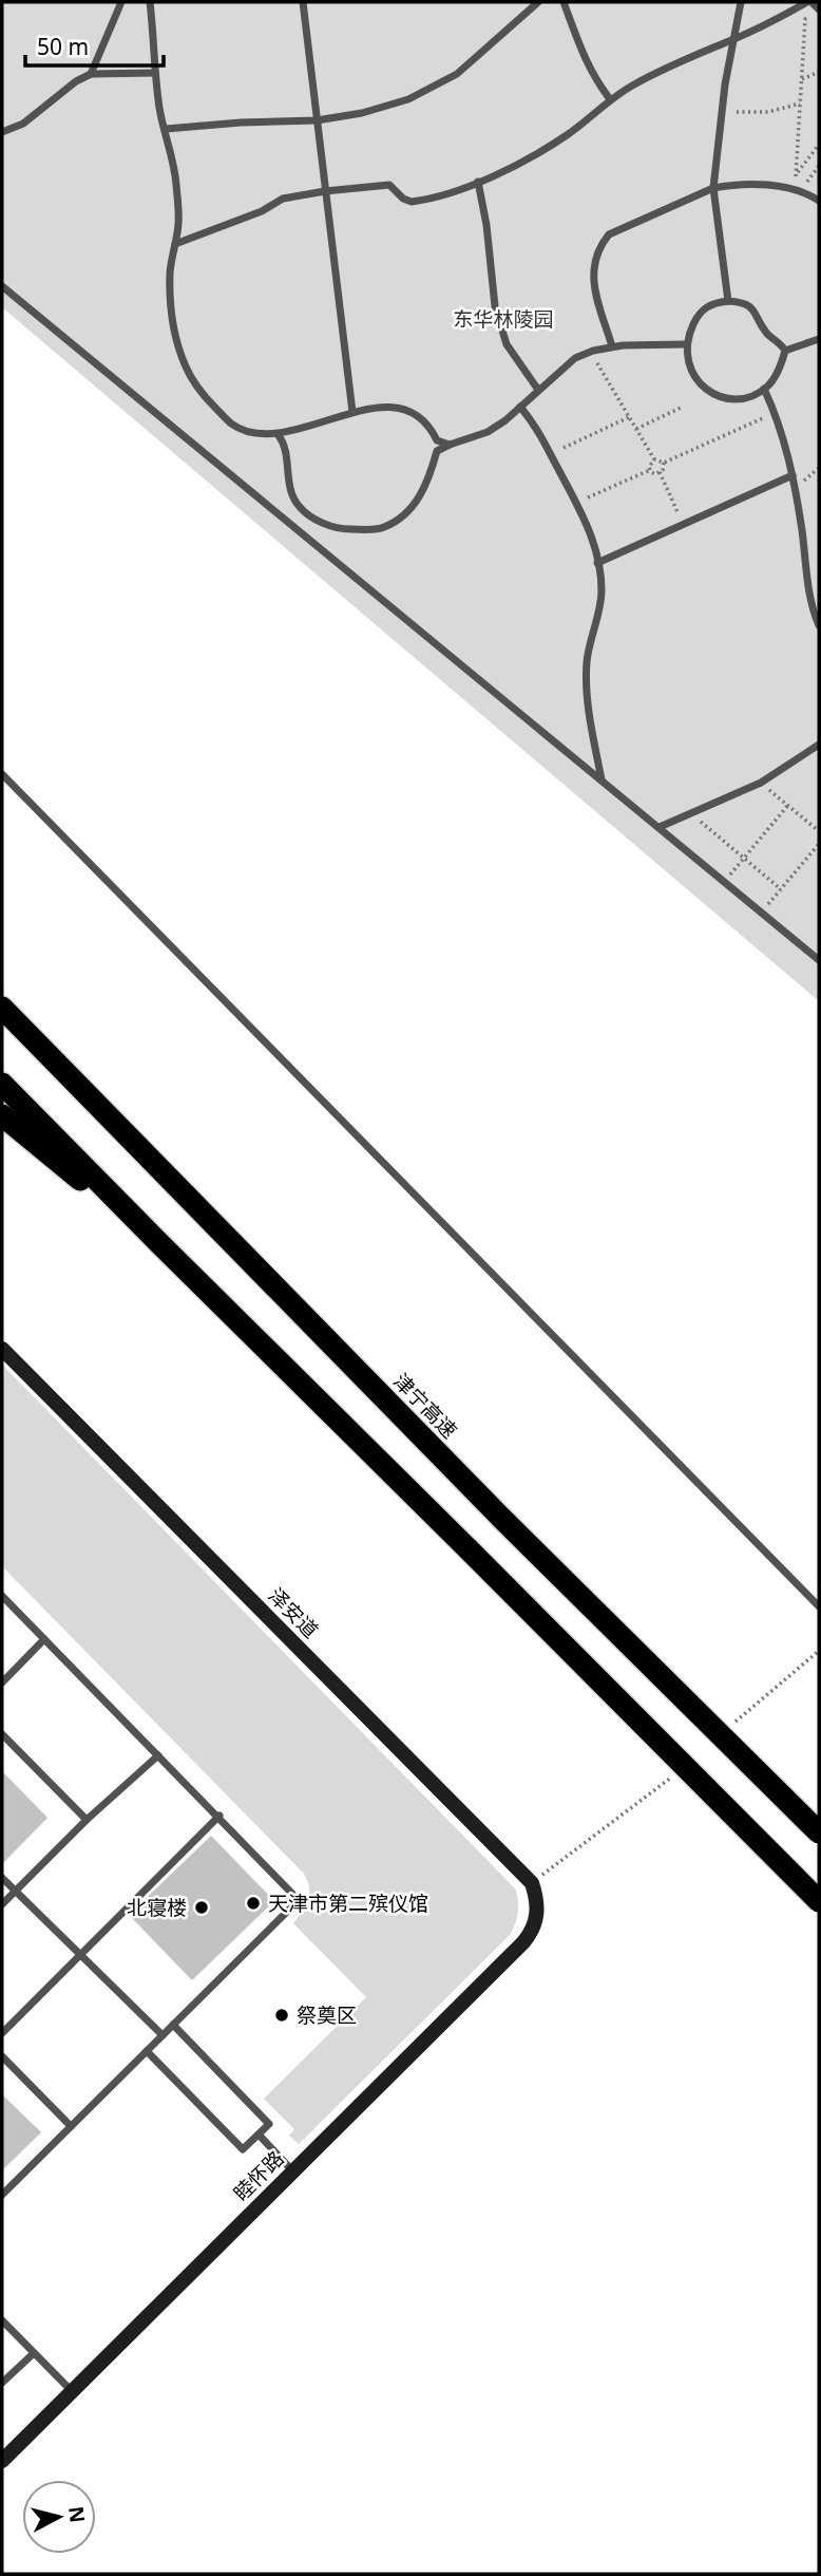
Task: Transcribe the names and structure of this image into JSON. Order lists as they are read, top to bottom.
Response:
{
  "streets": {
    "highway": ["津宁高速"],
    "street": ["泽安道", "睦怀路"]
  },
  "crossings": [
    ["泽安道", "睦怀路"]
  ],
  "parks": ["东华林陵园"],
  "places": ["天津市第二殡仪馆", "北寝楼", "祭奠区"],
  "scale_bar": "50 m",
  "north": "right"
}
